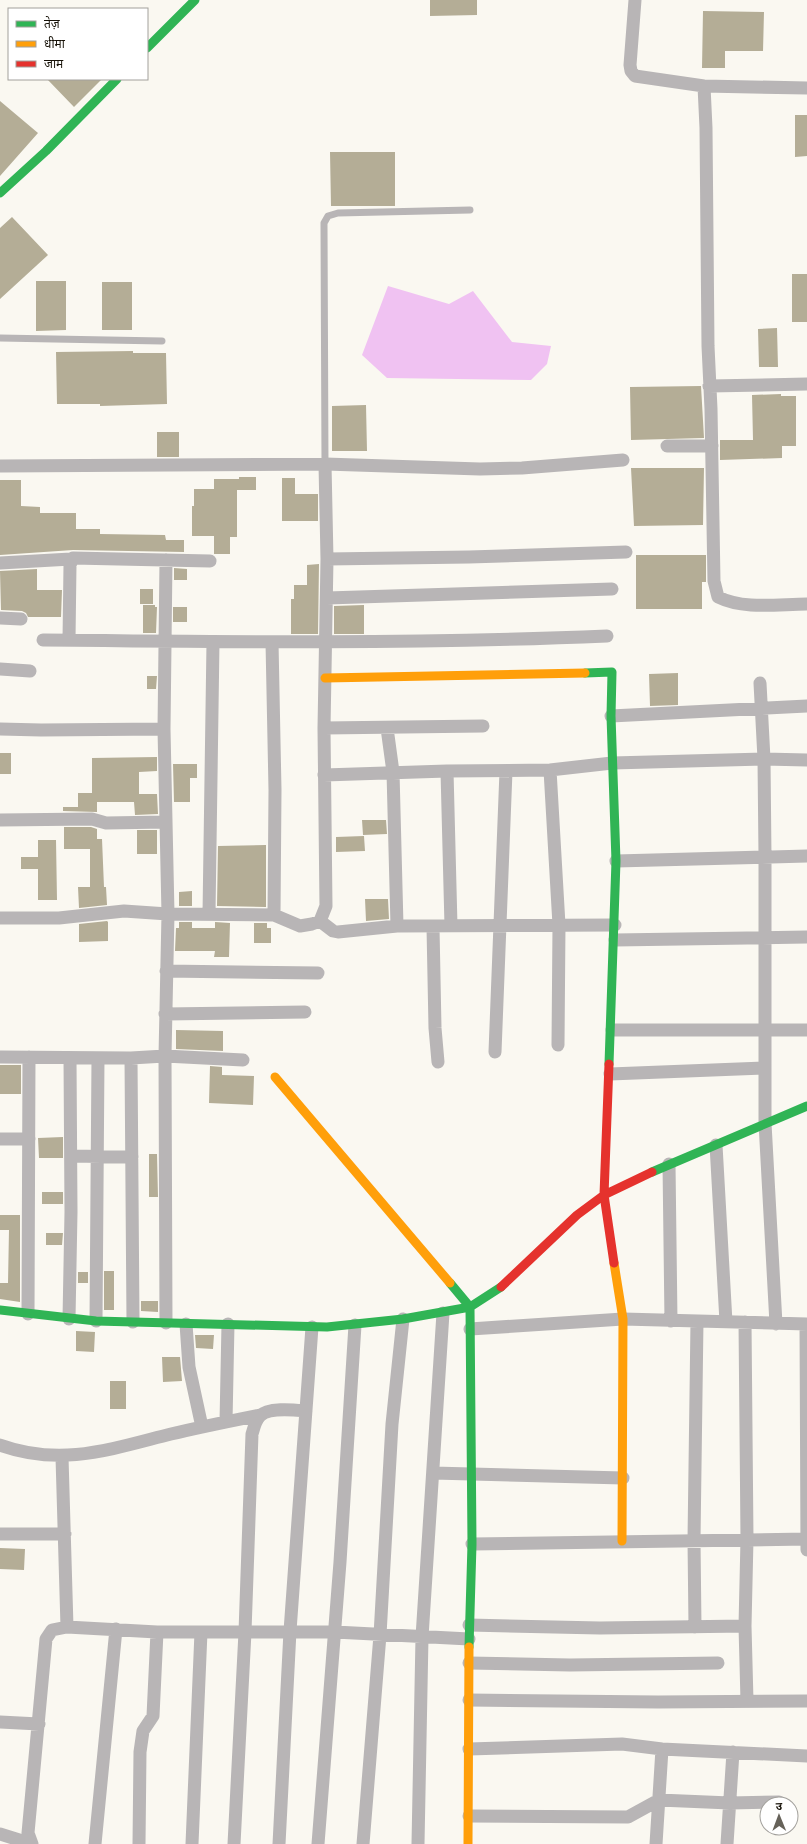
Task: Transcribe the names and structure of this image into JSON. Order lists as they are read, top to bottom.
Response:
{
  "legend": ["तेज़", "धीमा", "जाम"],
  "north": "top"
}
